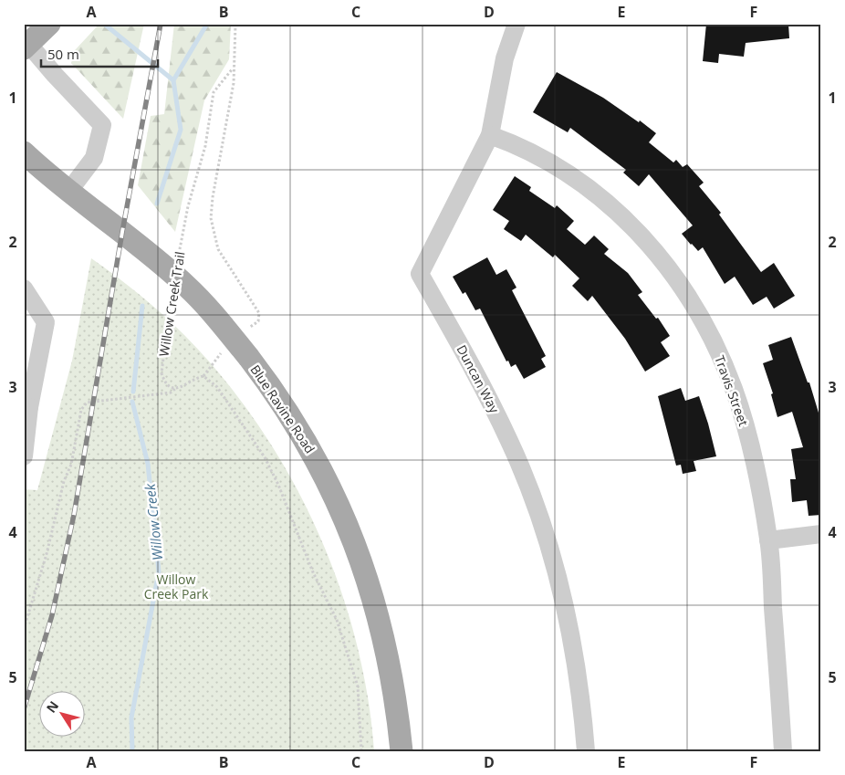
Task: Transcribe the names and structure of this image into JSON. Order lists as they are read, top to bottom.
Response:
{
  "streets": {
    "main road": ["Blue Ravine Road"],
    "street": ["Duncan Way", "Travis Street"],
    "path": ["Willow Creek Trail"]
  },
  "crossings": [
    ["Willow Creek Trail", "Blue Ravine Road"],
    ["Duncan Way", "Travis Street"]
  ],
  "water": ["Willow Creek"],
  "parks": ["Willow Creek Park"],
  "scale_bar": "50 m",
  "north": "top left",
  "grid": {
    "columns": [
      "A",
      "B",
      "C",
      "D",
      "E",
      "F"
    ],
    "rows": [
      "1",
      "2",
      "3",
      "4",
      "5"
    ]
  }
}
